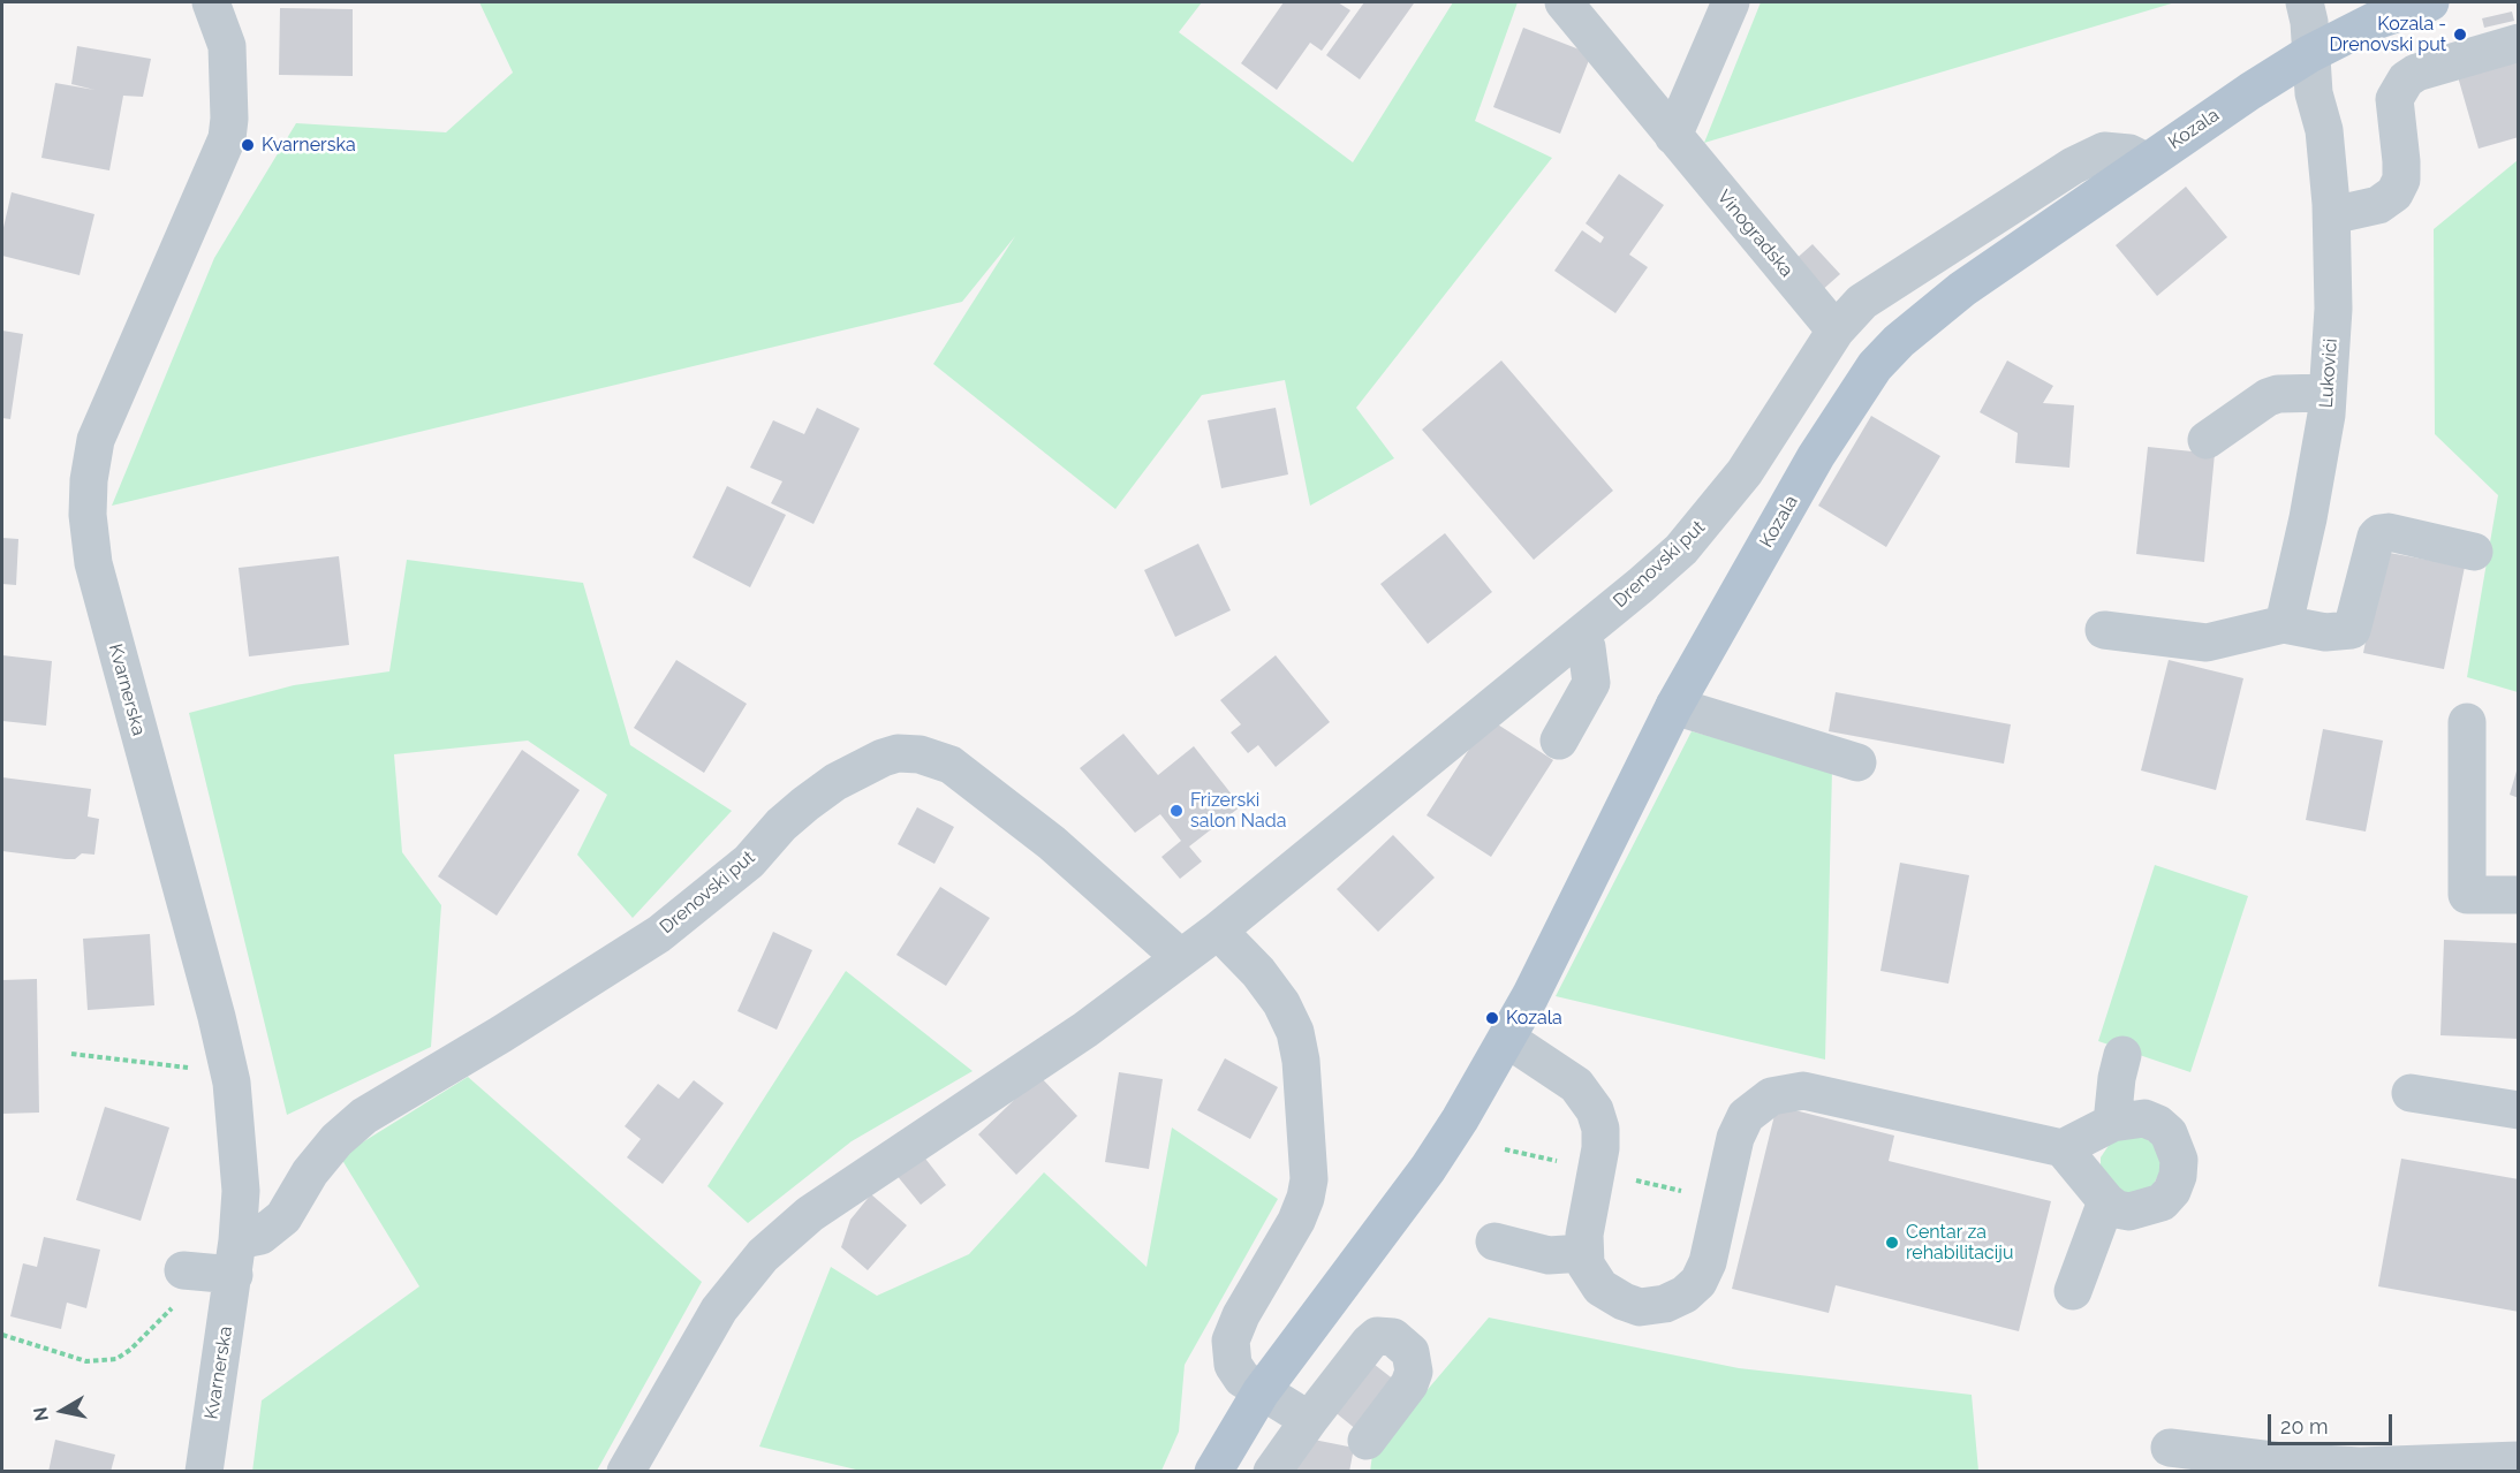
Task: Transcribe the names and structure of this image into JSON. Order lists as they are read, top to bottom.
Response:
{
  "streets": {
    "main road": ["Kozala"],
    "street": [
      "Vinogradska",
      "Lukovići",
      "Drenovski put",
      "Kvarnerska"
    ]
  },
  "crossings": [
    ["Kozala", "Lukovići"],
    ["Kozala", "Drenovski put"],
    ["Vinogradska", "Drenovski put"],
    ["Drenovski put", "Kvarnerska"]
  ],
  "places": [
    "Kozala - Drenovski put",
    "Kvarnerska",
    "Frizerski salon Nada",
    "Kozala",
    "Centar za rehabilitaciju"
  ],
  "scale_bar": "20 m",
  "north": "left"
}
